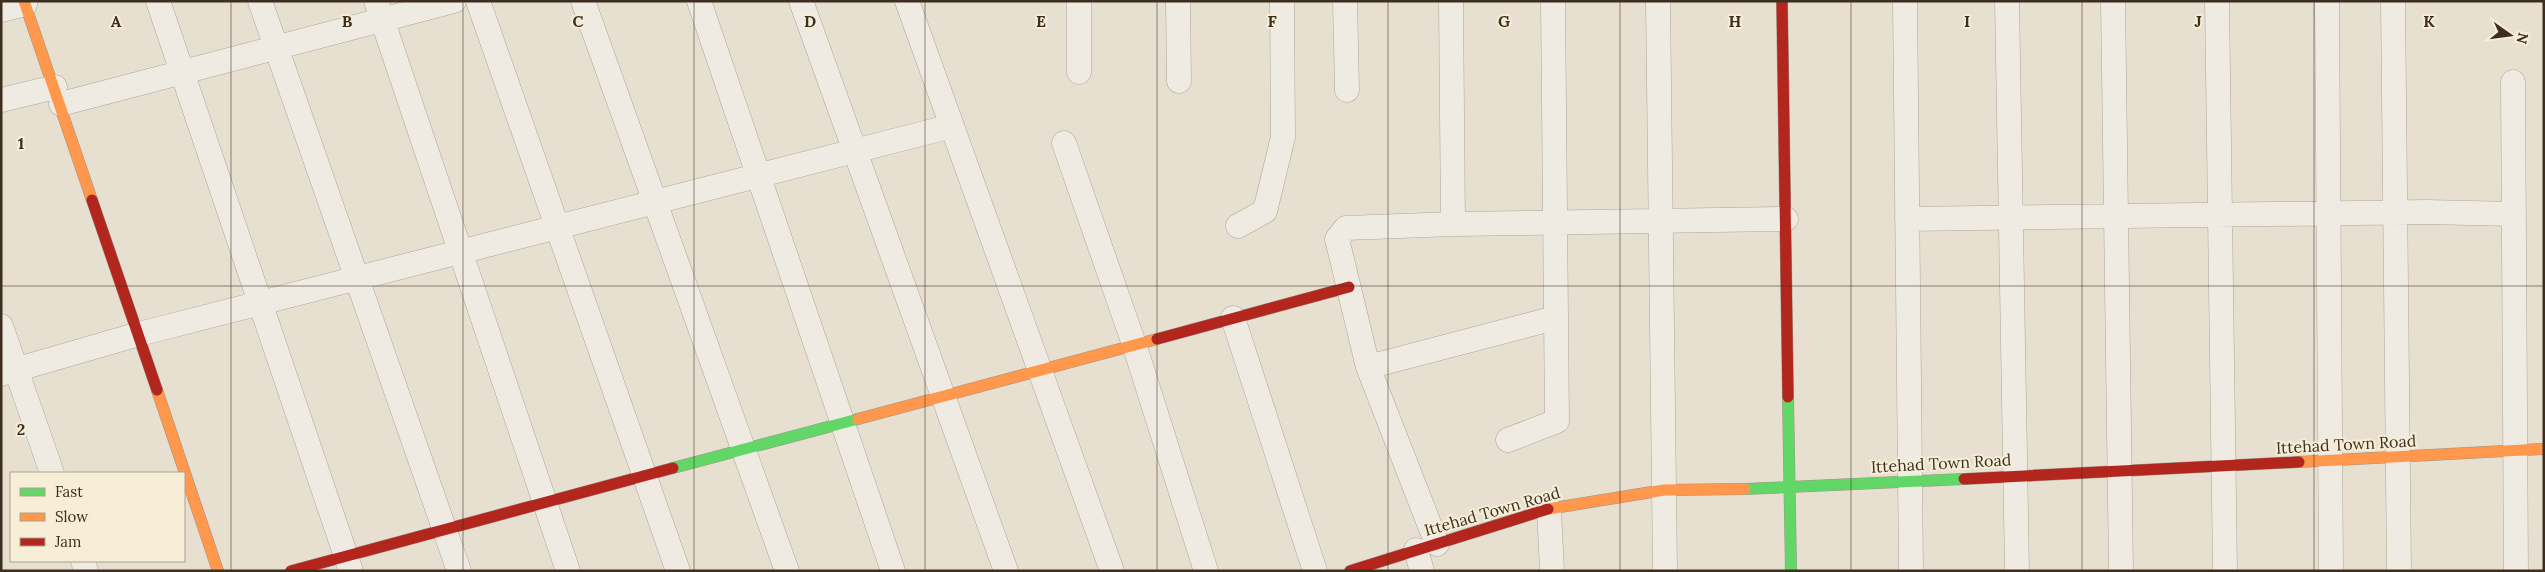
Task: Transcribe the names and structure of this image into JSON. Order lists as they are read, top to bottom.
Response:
{
  "streets": {
    "street": ["Ittehad Town Road"]
  },
  "legend": ["Fast", "Slow", "Jam"],
  "north": "right",
  "grid": {
    "columns": [
      "A",
      "B",
      "C",
      "D",
      "E",
      "F",
      "G",
      "H",
      "I",
      "J",
      "K"
    ],
    "rows": ["1", "2"]
  }
}
